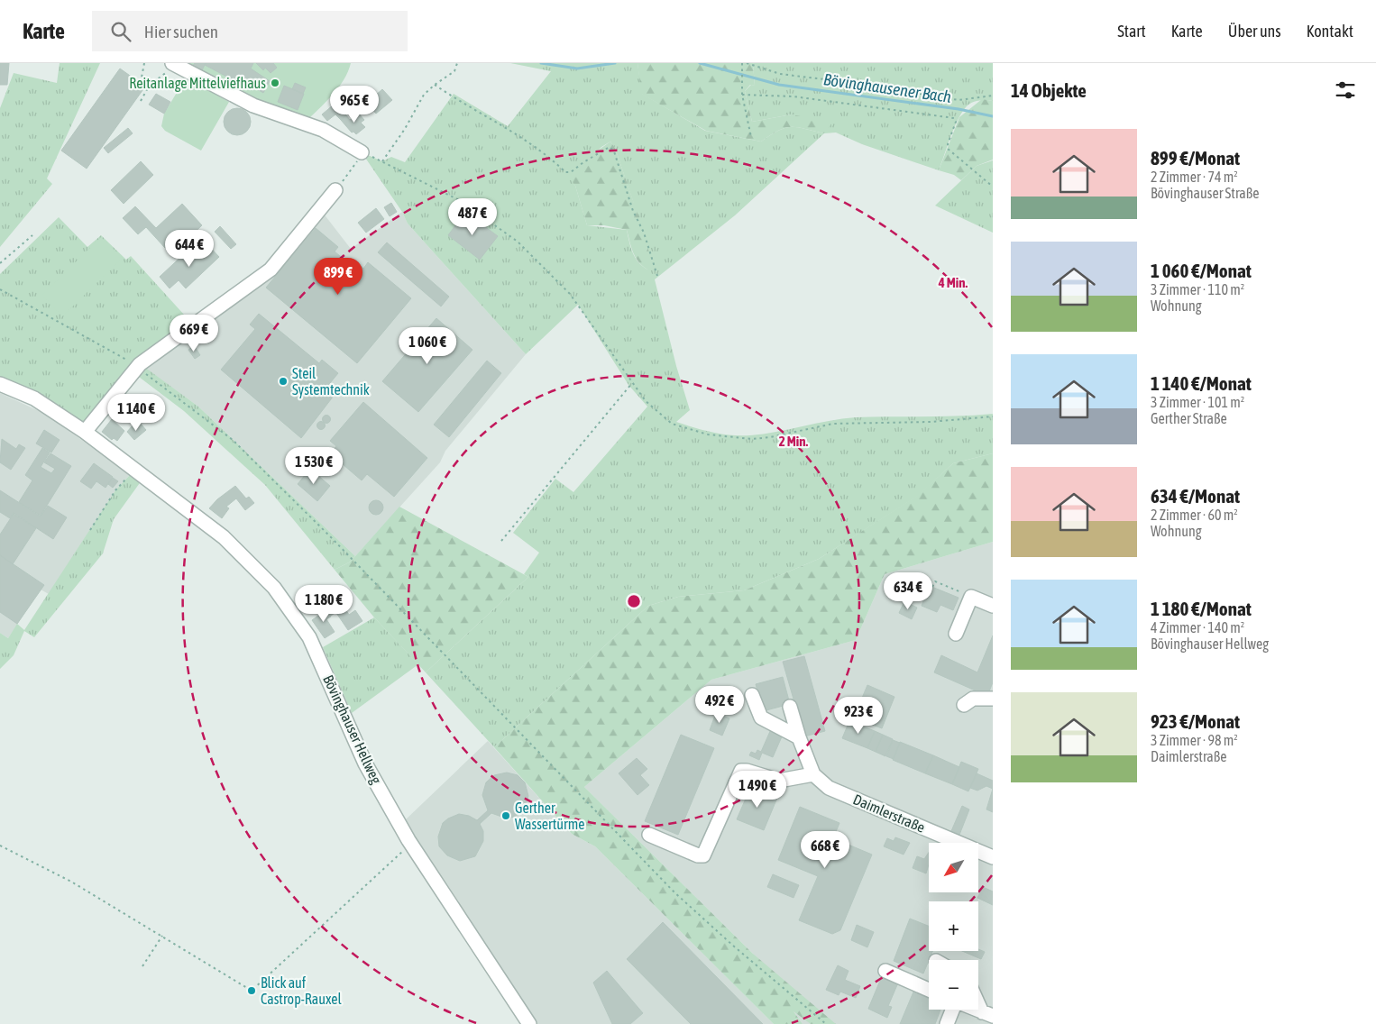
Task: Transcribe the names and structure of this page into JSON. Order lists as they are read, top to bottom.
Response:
{
  "streets": {
    "street": ["Bövinghauser Hellweg", "Daimlerstraße"]
  },
  "water": ["Bövinghausener Bach"],
  "places": [
    "Reitanlage Mittelviefhaus",
    "Steil Systemtechnik",
    "Gerther Wassertürme",
    "Blick auf Castrop-Rauxel"
  ],
  "north": "bottom left",
  "page": {
    "header": "Karte",
    "search": "Hier suchen",
    "nav": [
      "Start",
      "Karte",
      "Über uns",
      "Kontakt"
    ],
    "heading": "14 Objekte",
    "price": [
      "965 €",
      "487 €",
      "644 €",
      "899 €",
      "669 €",
      "1 060 €",
      "1 140 €",
      "1 530 €",
      "634 €",
      "1 180 €",
      "492 €",
      "923 €",
      "1 490 €",
      "668 €"
    ],
    "list": [
      {
        "name": "899 €/Monat",
        "note": "2 Zimmer · 74 m² · Bövinghauser Straße"
      },
      {
        "name": "1 060 €/Monat",
        "note": "3 Zimmer · 110 m² · Wohnung"
      },
      {
        "name": "1 140 €/Monat",
        "note": "3 Zimmer · 101 m² · Gerther Straße"
      },
      {
        "name": "634 €/Monat",
        "note": "2 Zimmer · 60 m² · Wohnung"
      },
      {
        "name": "1 180 €/Monat",
        "note": "4 Zimmer · 140 m² · Bövinghauser Hellweg"
      },
      {
        "name": "923 €/Monat",
        "note": "3 Zimmer · 98 m² · Daimlerstraße"
      }
    ],
    "map_buttons": ["+", "−"]
  },
  "rings": ["4 Min.", "2 Min."]
}
